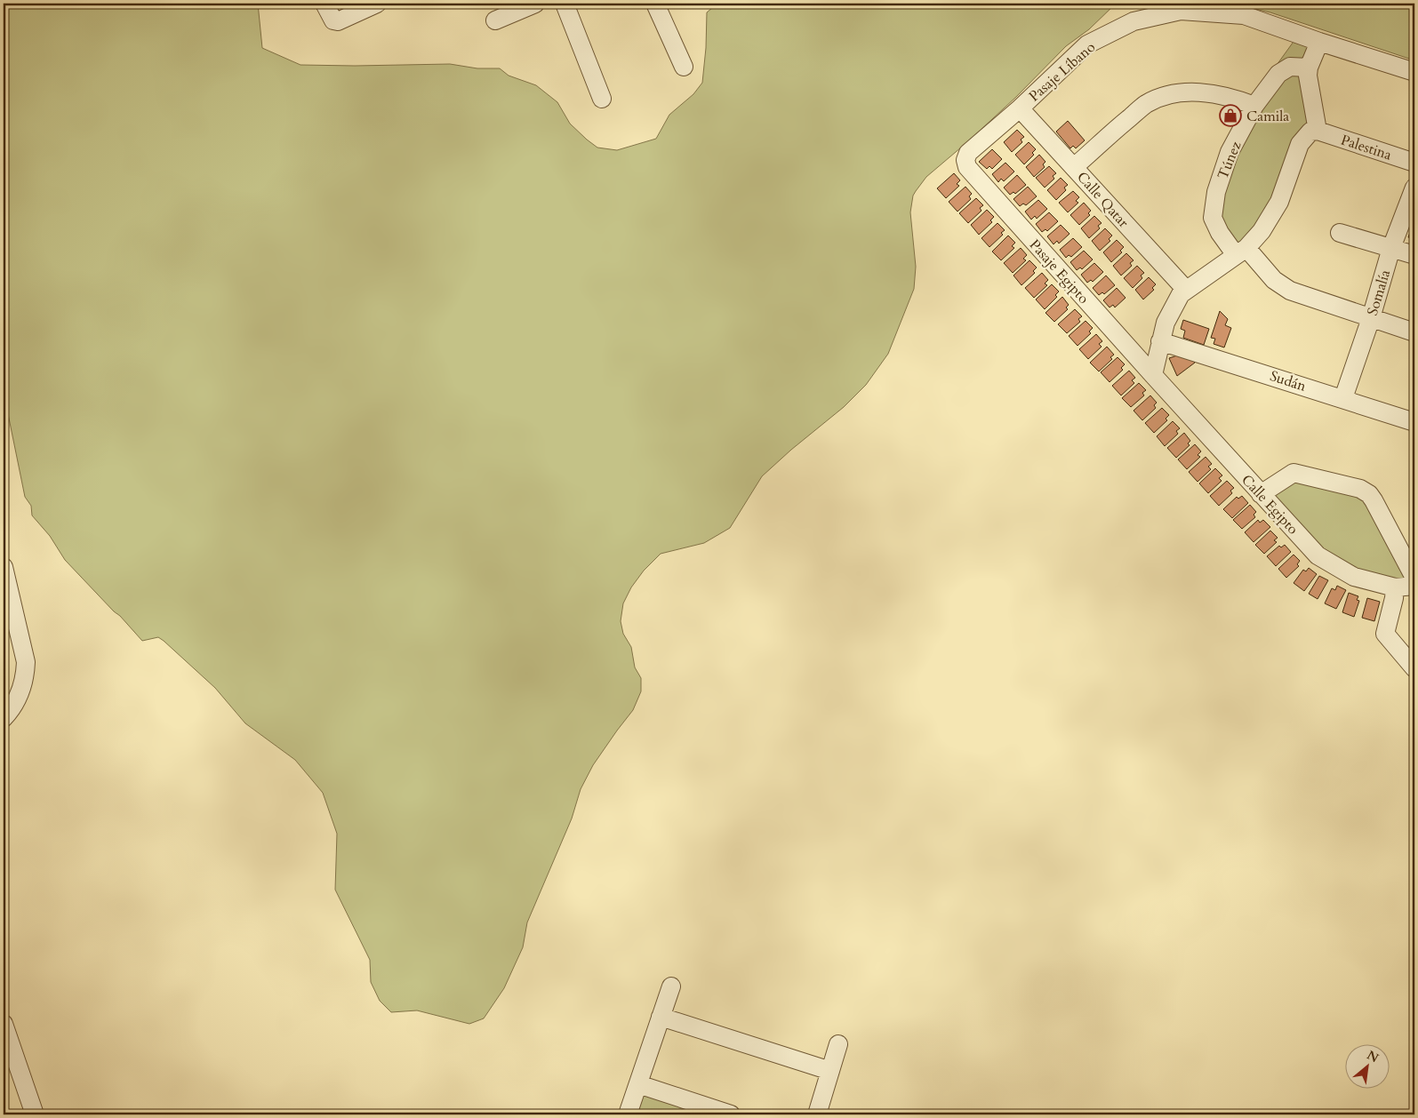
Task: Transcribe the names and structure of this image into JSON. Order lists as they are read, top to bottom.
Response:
{
  "streets": {
    "street": [
      "Pasaje Líbano",
      "Palestina",
      "Túnez",
      "Calle Qatar",
      "Pasaje Egipto",
      "Somalía",
      "Sudán",
      "Calle Egipto"
    ]
  },
  "crossings": [
    ["Pasaje Líbano", "Calle Qatar"],
    ["Pasaje Líbano", "Pasaje Egipto"],
    ["Túnez", "Somalía"],
    ["Pasaje Egipto", "Calle Egipto"],
    ["Somalía", "Sudán"]
  ],
  "places": {
    "shop": ["Camila"]
  },
  "north": "top right"
}
